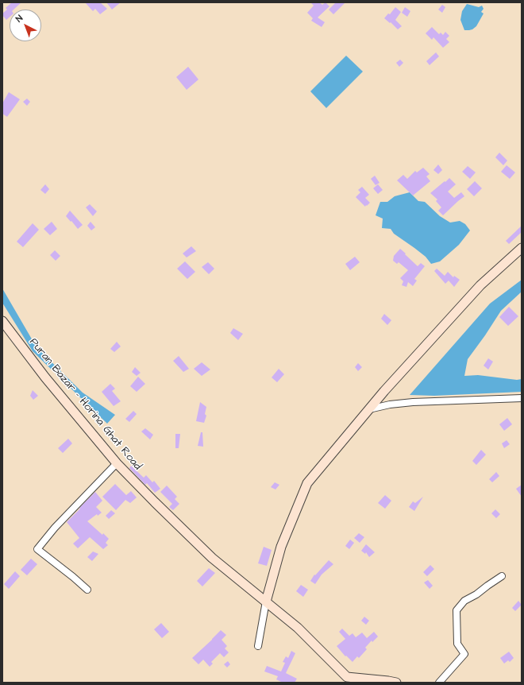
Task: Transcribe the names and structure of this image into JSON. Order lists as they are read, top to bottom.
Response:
{
  "streets": {
    "main road": ["Puran Bazar - Horina Ghat Road"]
  },
  "north": "top left"
}
